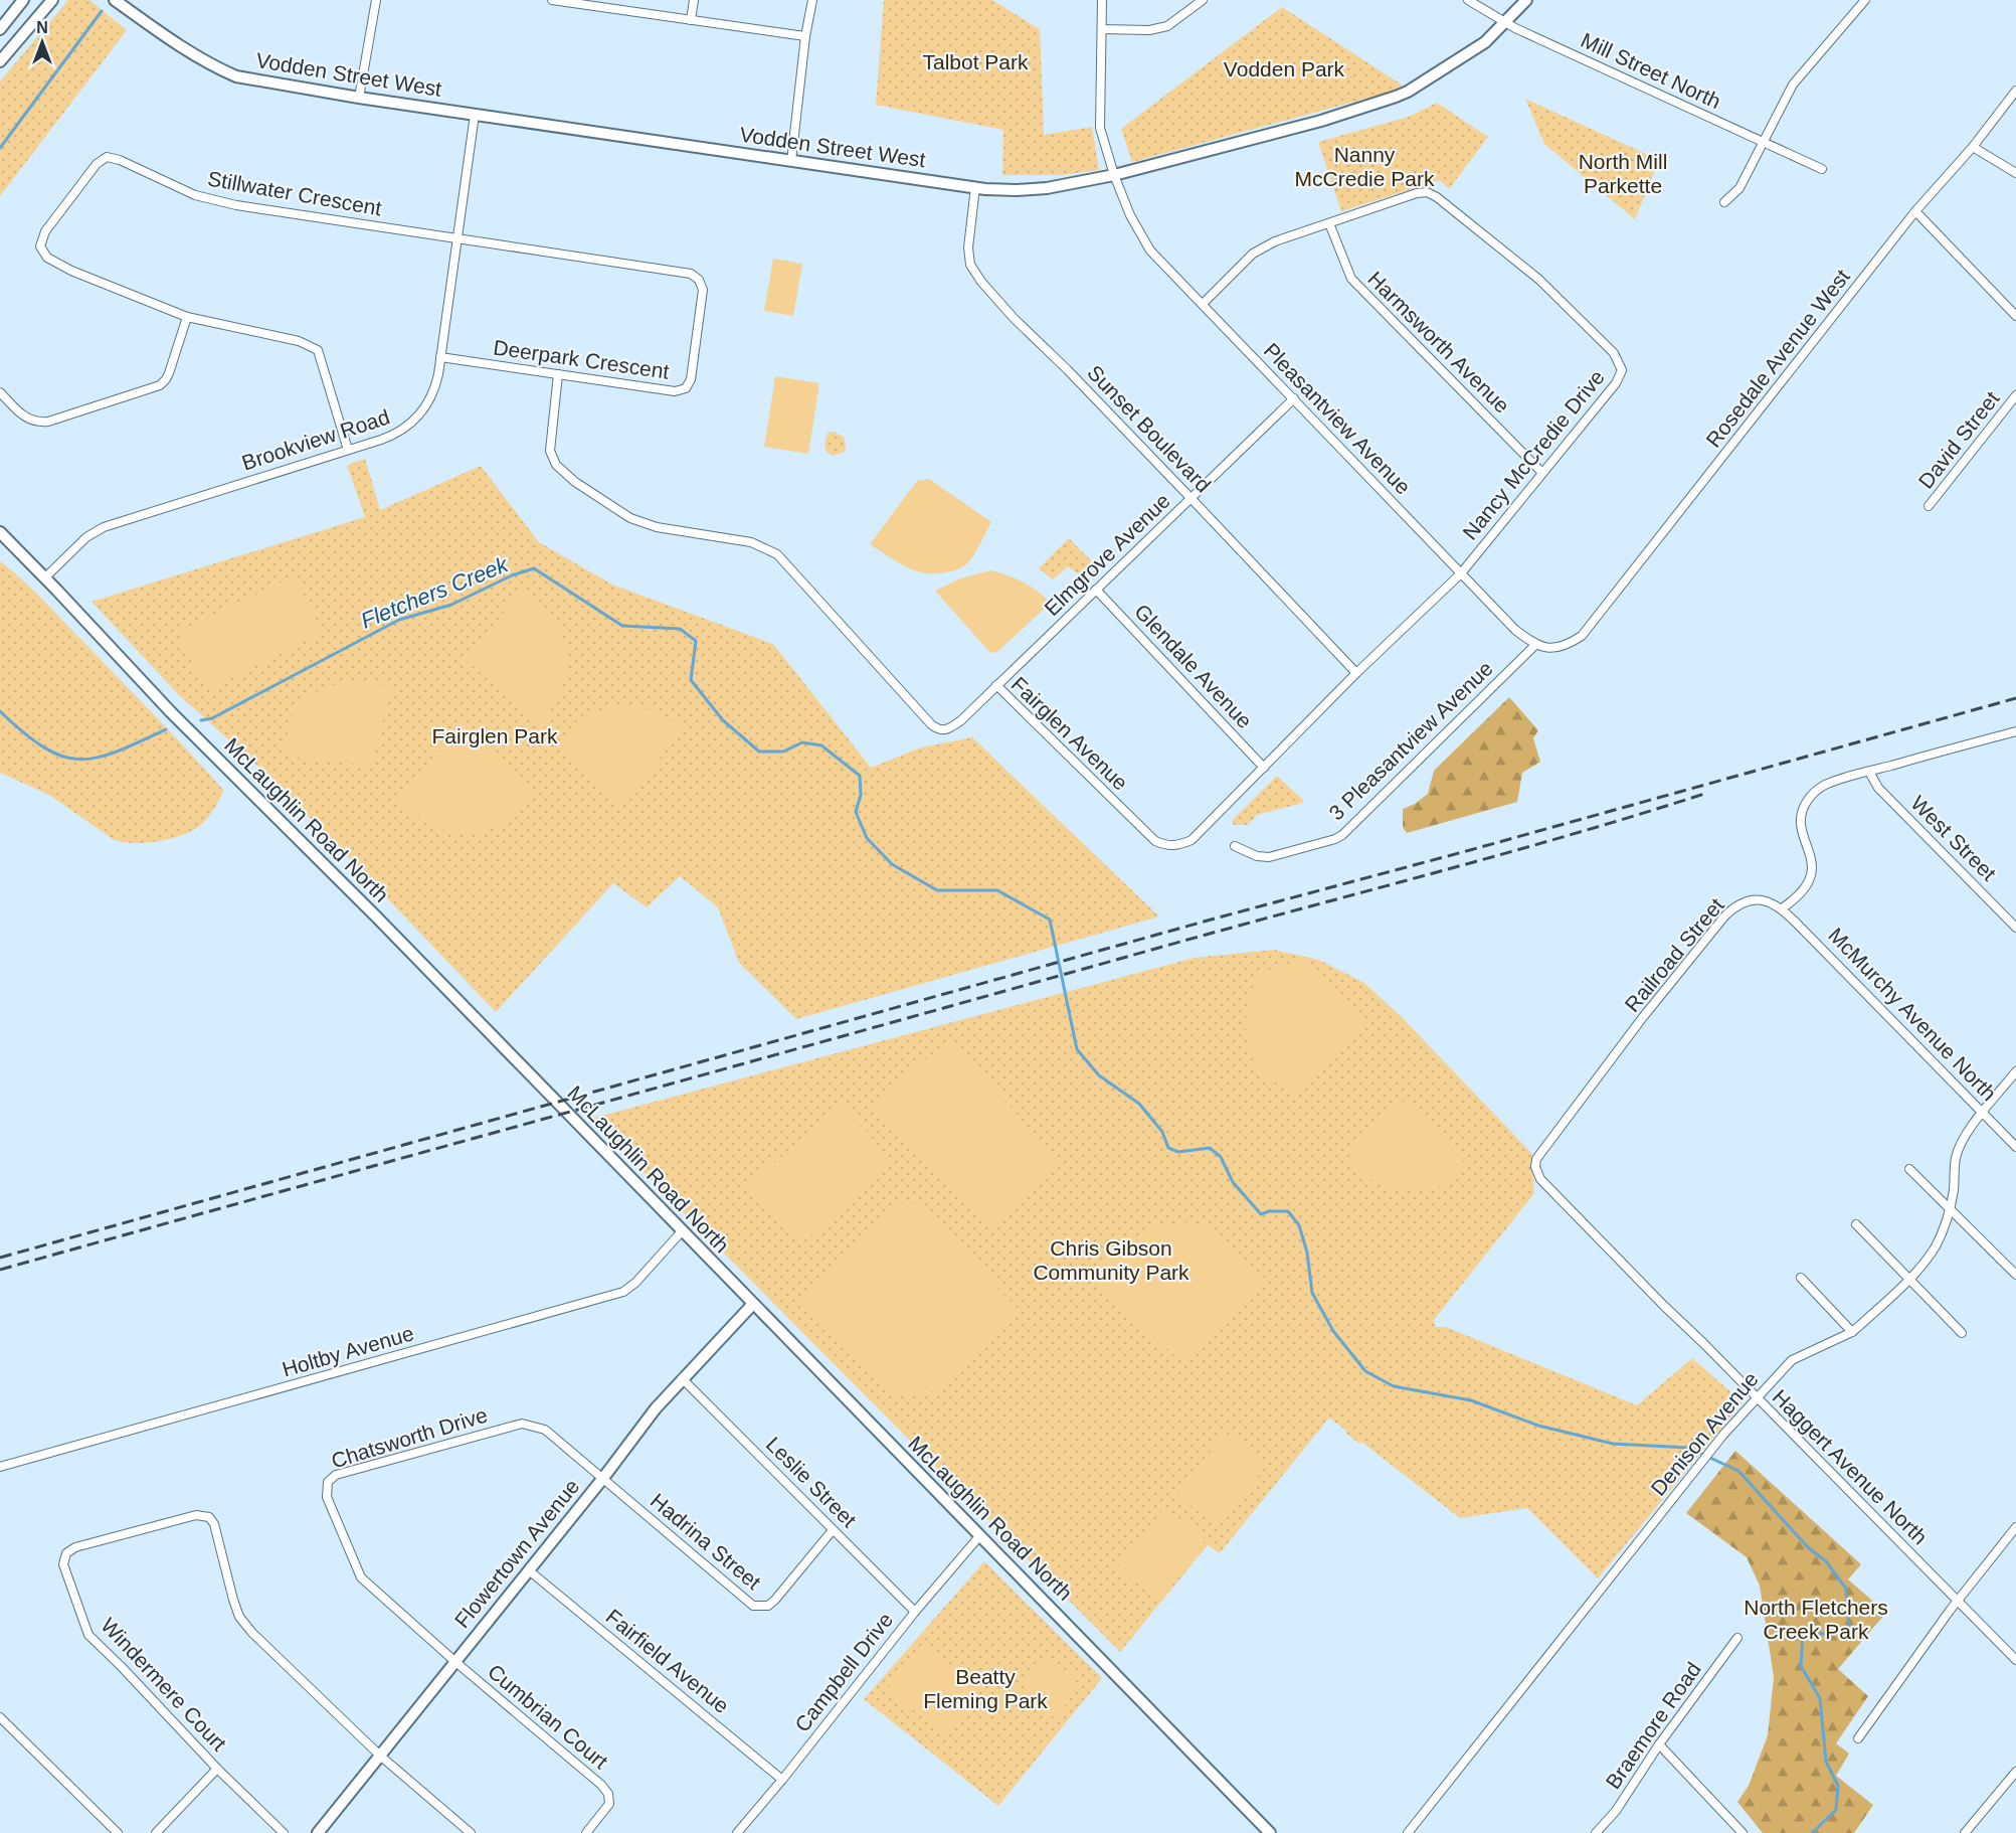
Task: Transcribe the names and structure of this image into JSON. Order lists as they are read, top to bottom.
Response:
{
  "streets": {
    "street": [
      "Mill Street North",
      "Vodden Street West",
      "Stillwater Crescent",
      "Harmsworth Avenue",
      "Rosedale Avenue West",
      "Deerpark Crescent",
      "Pleasantview Avenue",
      "Sunset Boulevard",
      "Brookview Road",
      "David Street",
      "Nancy McCredie Drive",
      "Elmgrove Avenue",
      "Glendale Avenue",
      "Fairglen Avenue",
      "3 Pleasantview Avenue",
      "McLaughlin Road North",
      "West Street",
      "Railroad Street",
      "McMurchy Avenue North",
      "Holtby Avenue",
      "Denison Avenue",
      "Chatsworth Drive",
      "Haggert Avenue North",
      "Leslie Street",
      "Hadrina Street",
      "Flowertown Avenue",
      "Fairfield Avenue",
      "Campbell Drive",
      "Windermere Court",
      "Cumbrian Court",
      "Braemore Road"
    ]
  },
  "crossings": [
    ["Mill Street North", "Vodden Street West"],
    ["Vodden Street West", "Pleasantview Avenue"],
    ["Vodden Street West", "Sunset Boulevard"],
    ["Vodden Street West", "Brookview Road"],
    ["Stillwater Crescent", "Deerpark Crescent"],
    ["Stillwater Crescent", "Brookview Road"],
    ["Harmsworth Avenue", "Nancy McCredie Drive"],
    ["Rosedale Avenue West", "Pleasantview Avenue"],
    ["Rosedale Avenue West", "3 Pleasantview Avenue"],
    ["Deerpark Crescent", "Brookview Road"],
    ["Deerpark Crescent", "Fairglen Avenue"],
    ["Pleasantview Avenue", "Nancy McCredie Drive"],
    ["Pleasantview Avenue", "Elmgrove Avenue"],
    ["Pleasantview Avenue", "Fairglen Avenue"],
    ["Pleasantview Avenue", "3 Pleasantview Avenue"],
    ["Sunset Boulevard", "Elmgrove Avenue"],
    ["Sunset Boulevard", "Fairglen Avenue"],
    ["Brookview Road", "McLaughlin Road North"],
    ["Nancy McCredie Drive", "Fairglen Avenue"],
    ["Elmgrove Avenue", "Glendale Avenue"],
    ["Elmgrove Avenue", "Fairglen Avenue"],
    ["Glendale Avenue", "Fairglen Avenue"],
    ["McLaughlin Road North", "Holtby Avenue"],
    ["McLaughlin Road North", "Flowertown Avenue"],
    ["McLaughlin Road North", "Campbell Drive"],
    ["Railroad Street", "McMurchy Avenue North"],
    ["Railroad Street", "Haggert Avenue North"],
    ["McMurchy Avenue North", "Denison Avenue"],
    ["Denison Avenue", "Haggert Avenue North"],
    ["Chatsworth Drive", "Hadrina Street"],
    ["Chatsworth Drive", "Flowertown Avenue"],
    ["Chatsworth Drive", "Cumbrian Court"],
    ["Leslie Street", "Hadrina Street"],
    ["Leslie Street", "Flowertown Avenue"],
    ["Leslie Street", "Campbell Drive"],
    ["Hadrina Street", "Flowertown Avenue"],
    ["Flowertown Avenue", "Fairfield Avenue"],
    ["Flowertown Avenue", "Windermere Court"],
    ["Flowertown Avenue", "Cumbrian Court"],
    ["Fairfield Avenue", "Campbell Drive"]
  ],
  "water": ["Fletchers Creek"],
  "parks": [
    "Talbot Park",
    "Vodden Park",
    "Nanny McCredie Park",
    "North Mill Parkette",
    "Fairglen Park",
    "Chris Gibson Community Park",
    "North Fletchers Creek Park",
    "Beatty Fleming Park"
  ],
  "north": "top"
}
